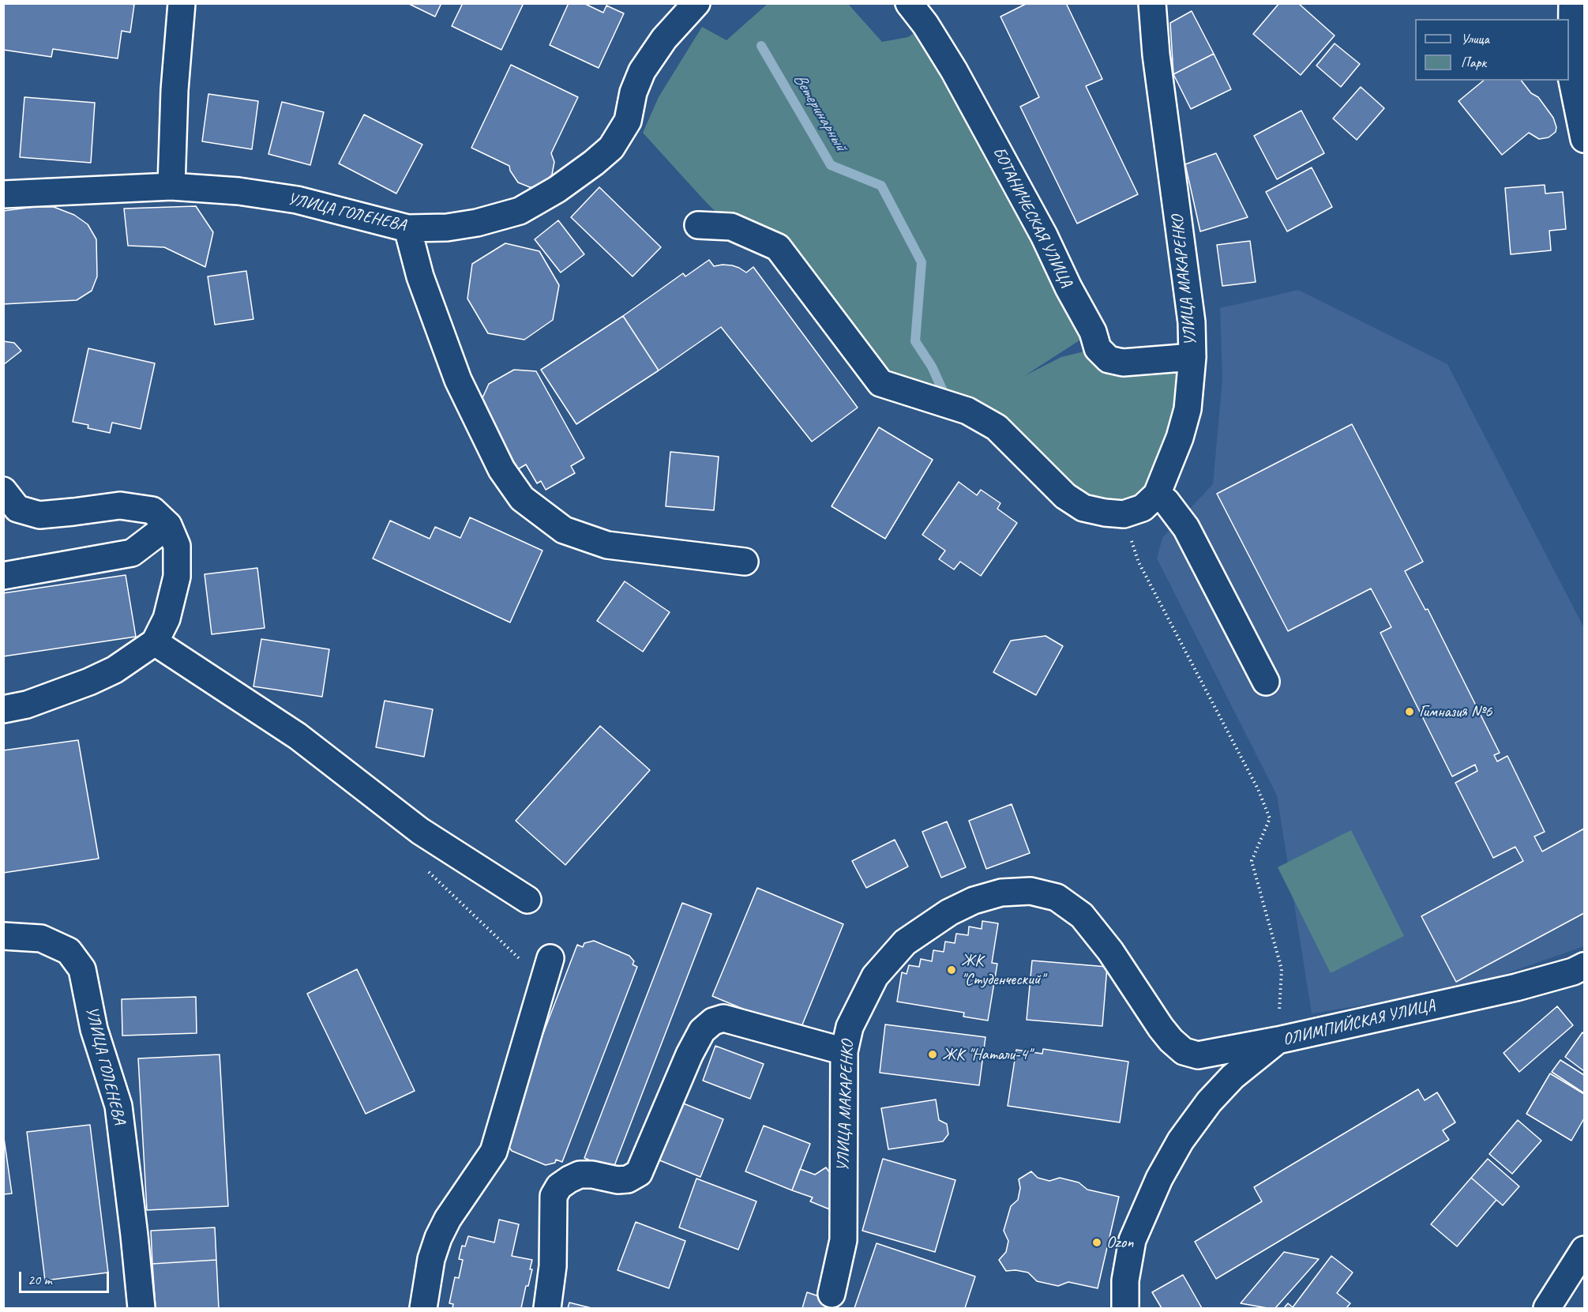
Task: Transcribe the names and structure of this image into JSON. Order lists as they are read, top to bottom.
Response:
{
  "streets": {
    "street": [
      "УЛИЦА ГОЛЕНЕВА",
      "БОТАНИЧЕСКАЯ УЛИЦА",
      "УЛИЦА МАКАРЕНКО",
      "ОЛИМПИЙСКАЯ УЛИЦА"
    ]
  },
  "crossings": [
    ["БОТАНИЧЕСКАЯ УЛИЦА", "УЛИЦА МАКАРЕНКО"],
    ["УЛИЦА МАКАРЕНКО", "ОЛИМПИЙСКАЯ УЛИЦА"]
  ],
  "water": ["Ветеринарный"],
  "places": [
    "Гимназия №6",
    "ЖК \"Студенческий\"",
    "ЖК \"Натали-4\"",
    "Ozon"
  ],
  "legend": ["Улица", "Парк"],
  "scale_bar": "20 m"
}
